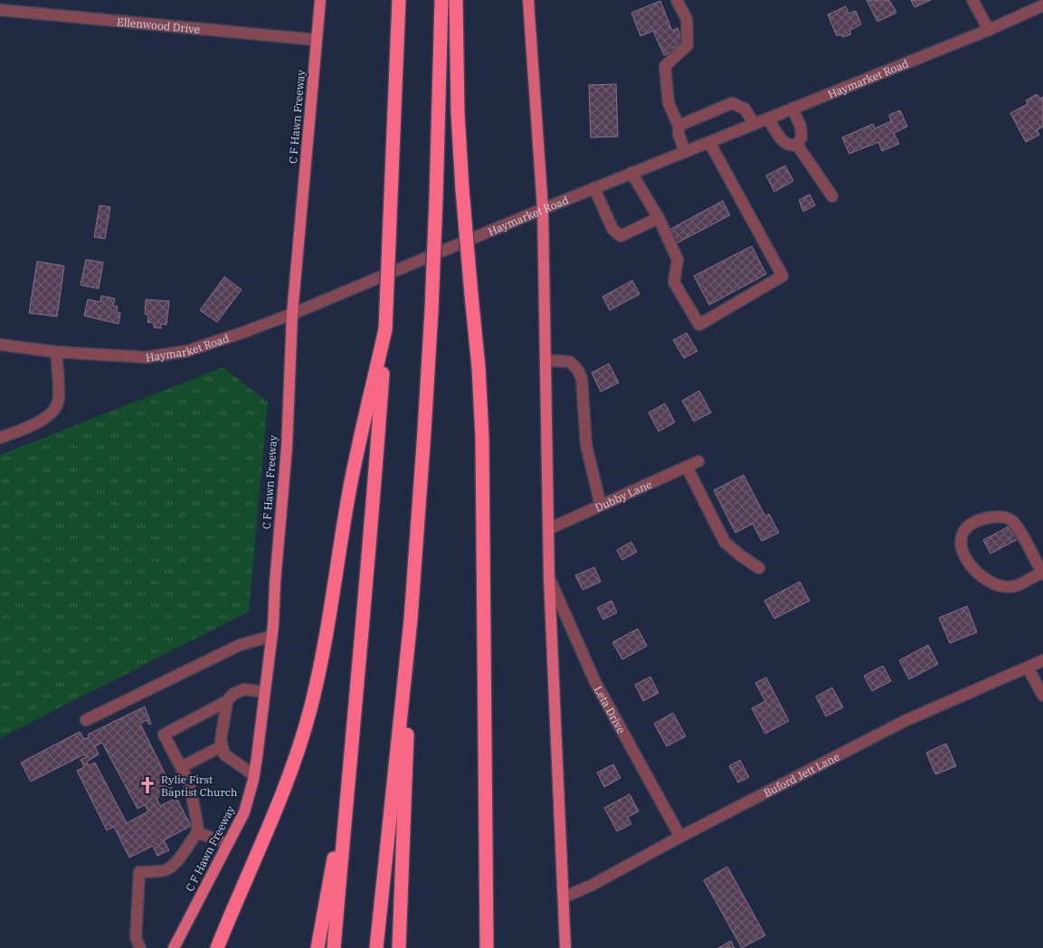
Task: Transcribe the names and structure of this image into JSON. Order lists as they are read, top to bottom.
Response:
{
  "streets": {
    "main road": ["C F Hawn Freeway"],
    "street": [
      "Ellenwood Drive",
      "Haymarket Road",
      "Dubby Lane",
      "Leta Drive",
      "Buford Jett Lane"
    ]
  },
  "crossings": [
    ["Ellenwood Drive", "C F Hawn Freeway"],
    ["Haymarket Road", "C F Hawn Freeway"],
    ["Leta Drive", "Buford Jett Lane"]
  ],
  "places": {
    "church": ["Rylie First Baptist Church"]
  }
}
